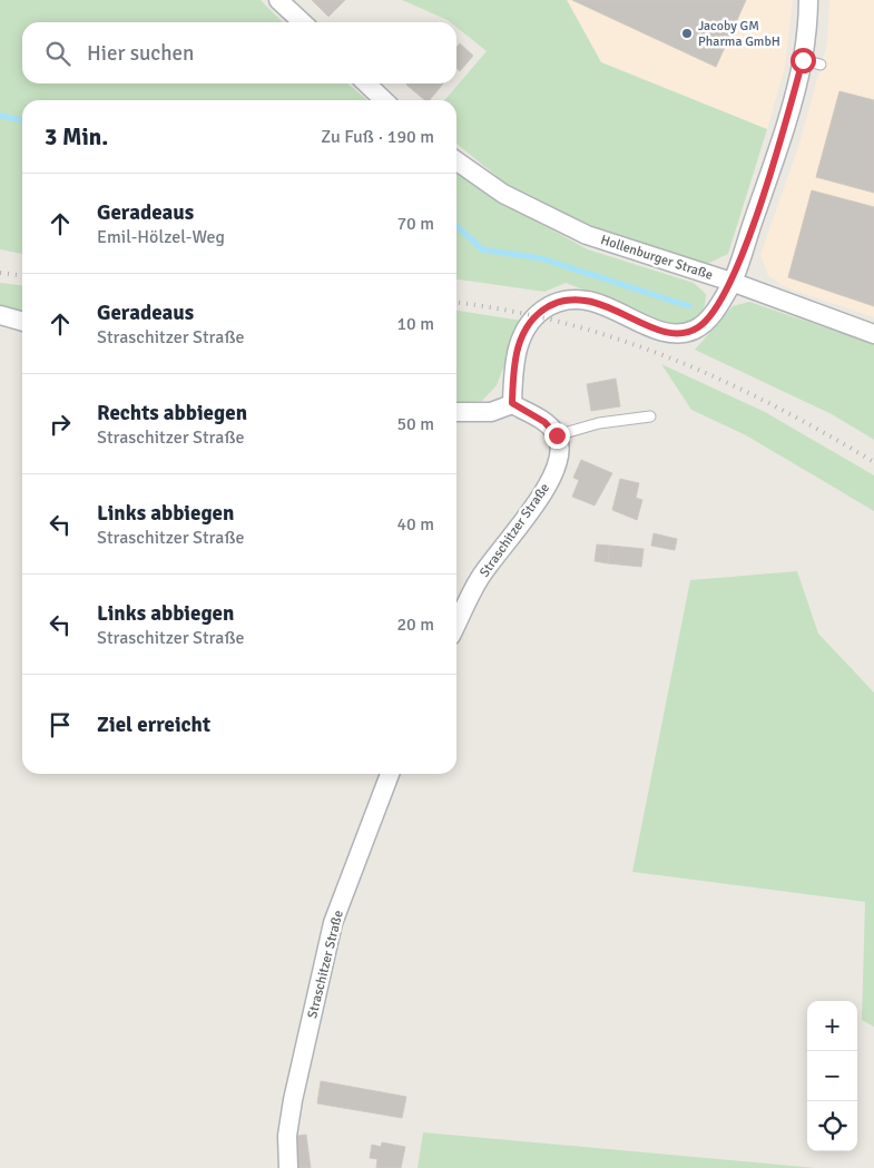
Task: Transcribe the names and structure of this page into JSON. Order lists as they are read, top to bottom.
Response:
{
  "streets": {
    "street": ["Hollenburger Straße", "Straschitzer Straße"]
  },
  "places": ["Jacoby GM Pharma GmbH"],
  "page": {
    "search": "Hier suchen",
    "heading": ["3 Min.", "Zu Fuß · 190 m"],
    "list": [
      ["Geradeaus", "Emil-Hölzel-Weg", "70 m"],
      ["Geradeaus", "Straschitzer Straße", "10 m"],
      ["Rechts abbiegen", "Straschitzer Straße", "50 m"],
      ["Links abbiegen", "Straschitzer Straße", "40 m"],
      ["Links abbiegen", "Straschitzer Straße", "20 m"],
      "Ziel erreicht"
    ],
    "map_buttons": ["+", "−"]
  }
}
